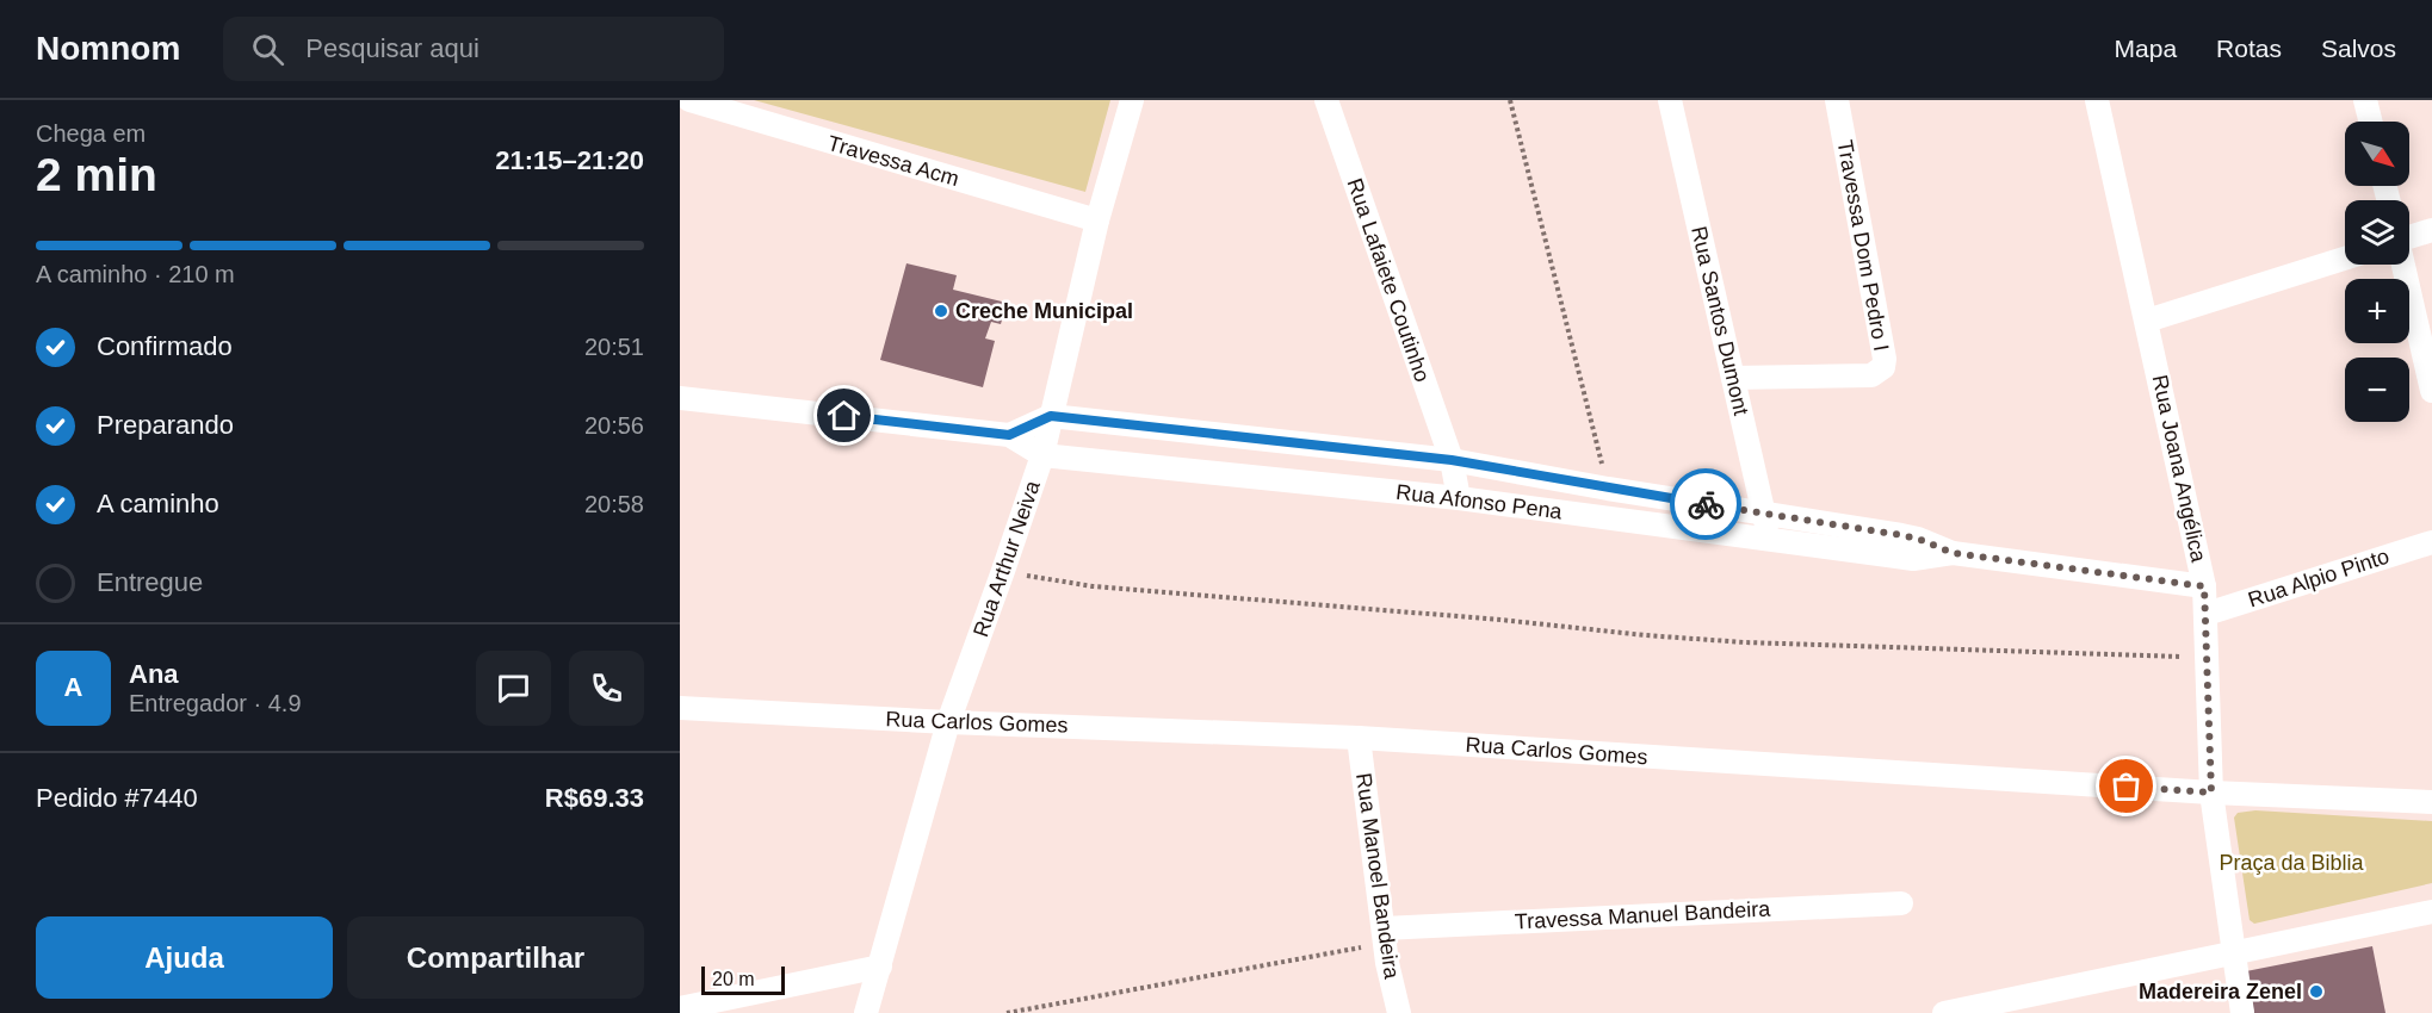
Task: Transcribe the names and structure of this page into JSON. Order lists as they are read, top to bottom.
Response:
{
  "streets": {
    "street": [
      "Travessa Acm",
      "Travessa Dom Pedro I",
      "Rua Lafaiete Coutinho",
      "Rua Santos Dumont",
      "Rua Joana Angélica",
      "Rua Afonso Pena",
      "Rua Arthur Neiva",
      "Rua Alpio Pinto",
      "Rua Carlos Gomes",
      "Rua Manoel Bandeira",
      "Travessa Manuel Bandeira"
    ]
  },
  "crossings": [
    ["Travessa Acm", "Rua Arthur Neiva"],
    ["Travessa Dom Pedro I", "Rua Santos Dumont"],
    ["Rua Lafaiete Coutinho", "Rua Afonso Pena"],
    ["Rua Santos Dumont", "Rua Afonso Pena"],
    ["Rua Joana Angélica", "Rua Afonso Pena"],
    ["Rua Joana Angélica", "Rua Alpio Pinto"],
    ["Rua Joana Angélica", "Rua Carlos Gomes"],
    ["Rua Afonso Pena", "Rua Arthur Neiva"],
    ["Rua Arthur Neiva", "Rua Carlos Gomes"],
    ["Rua Carlos Gomes", "Rua Manoel Bandeira"],
    ["Rua Manoel Bandeira", "Travessa Manuel Bandeira"]
  ],
  "parks": ["Praça da Biblia"],
  "places": ["Creche Municipal", "Madereira Zenel"],
  "scale_bar": "20 m",
  "north": "bottom right",
  "page": {
    "header": "Nomnom",
    "search": "Pesquisar aqui",
    "nav": ["Mapa", "Rotas", "Salvos"],
    "heading": ["2 min", "Chega em", "21:15–21:20"],
    "panel": [
      "Ana",
      "Entregador · 4.9",
      "Pedido #7440",
      "R$69.33"
    ],
    "map_buttons": ["+", "−"],
    "bar": "A caminho · 210 m",
    "list": [
      ["Confirmado", "20:51"],
      ["Preparando", "20:56"],
      ["A caminho", "20:58"],
      "Entregue"
    ],
    "round": "A",
    "buttons": ["Ajuda", "Compartilhar"],
    "scale": "20 m"
  }
}
